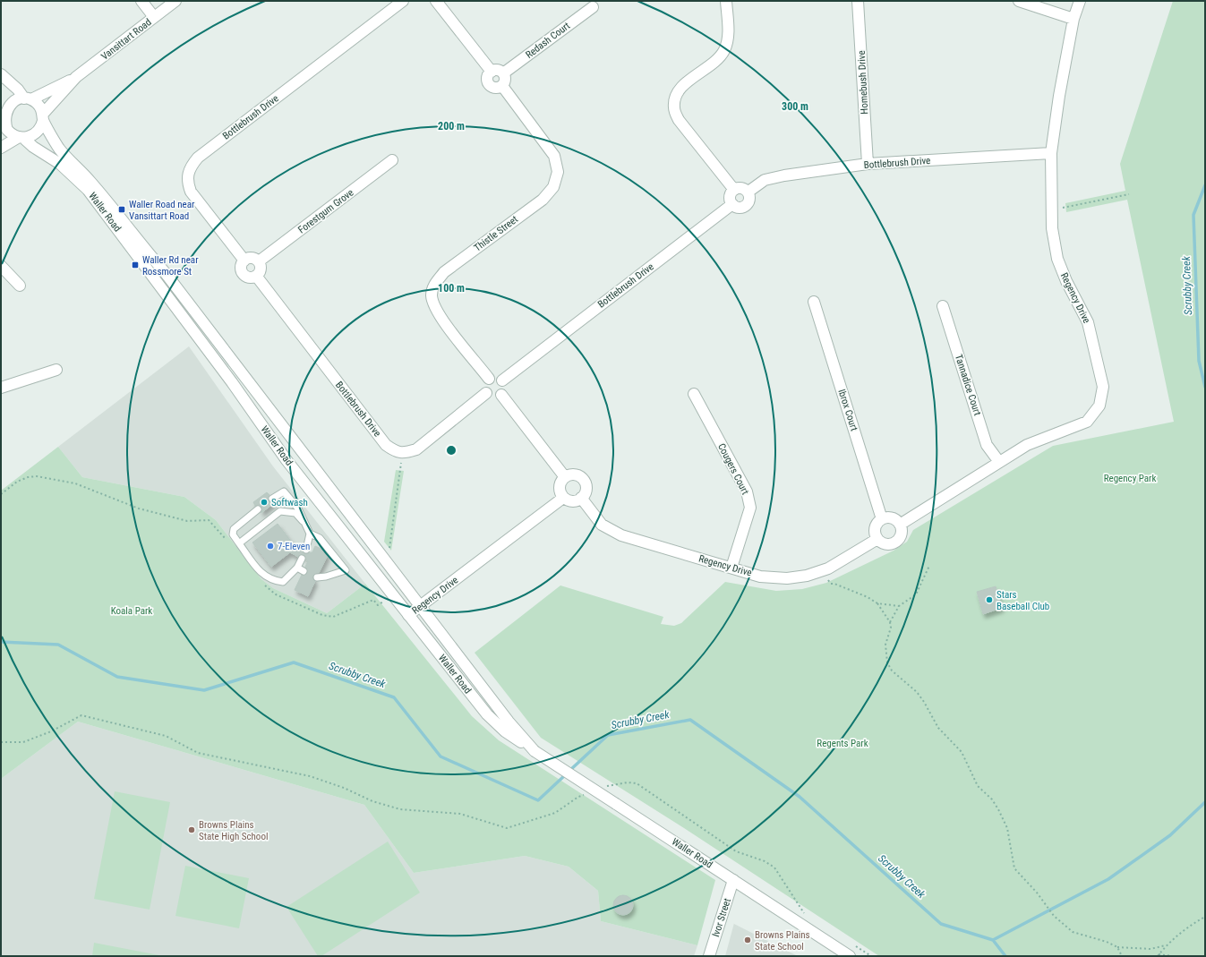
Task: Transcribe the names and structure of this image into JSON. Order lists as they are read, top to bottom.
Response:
{
  "streets": {
    "street": [
      "Vansittart Road",
      "Redash Court",
      "Homebush Drive",
      "Bottlebrush Drive",
      "Forestgum Grove",
      "Waller Road",
      "Thistle Street",
      "Regency Drive",
      "Tannadice Court",
      "Ibrox Court",
      "Cougers Court",
      "Ivor Street"
    ]
  },
  "crossings": [
    ["Vansittart Road", "Waller Road"],
    ["Redash Court", "Thistle Street"],
    ["Homebush Drive", "Bottlebrush Drive"],
    ["Bottlebrush Drive", "Forestgum Grove"],
    ["Bottlebrush Drive", "Thistle Street"],
    ["Bottlebrush Drive", "Regency Drive"],
    ["Waller Road", "Regency Drive"],
    ["Waller Road", "Ivor Street"],
    ["Regency Drive", "Tannadice Court"],
    ["Regency Drive", "Ibrox Court"],
    ["Regency Drive", "Cougers Court"]
  ],
  "water": ["Scrubby Creek"],
  "parks": ["Regency Park", "Koala Park", "Regents Park"],
  "places": {
    "transit": ["Waller Road near Vansittart Road", "Waller Rd near Rossmore St"],
    "other": [
      "Softwash",
      "7-Eleven",
      "Stars Baseball Club",
      "Browns Plains State High School",
      "Browns Plains State School"
    ]
  },
  "rings": ["300 m", "200 m", "100 m"]
}
